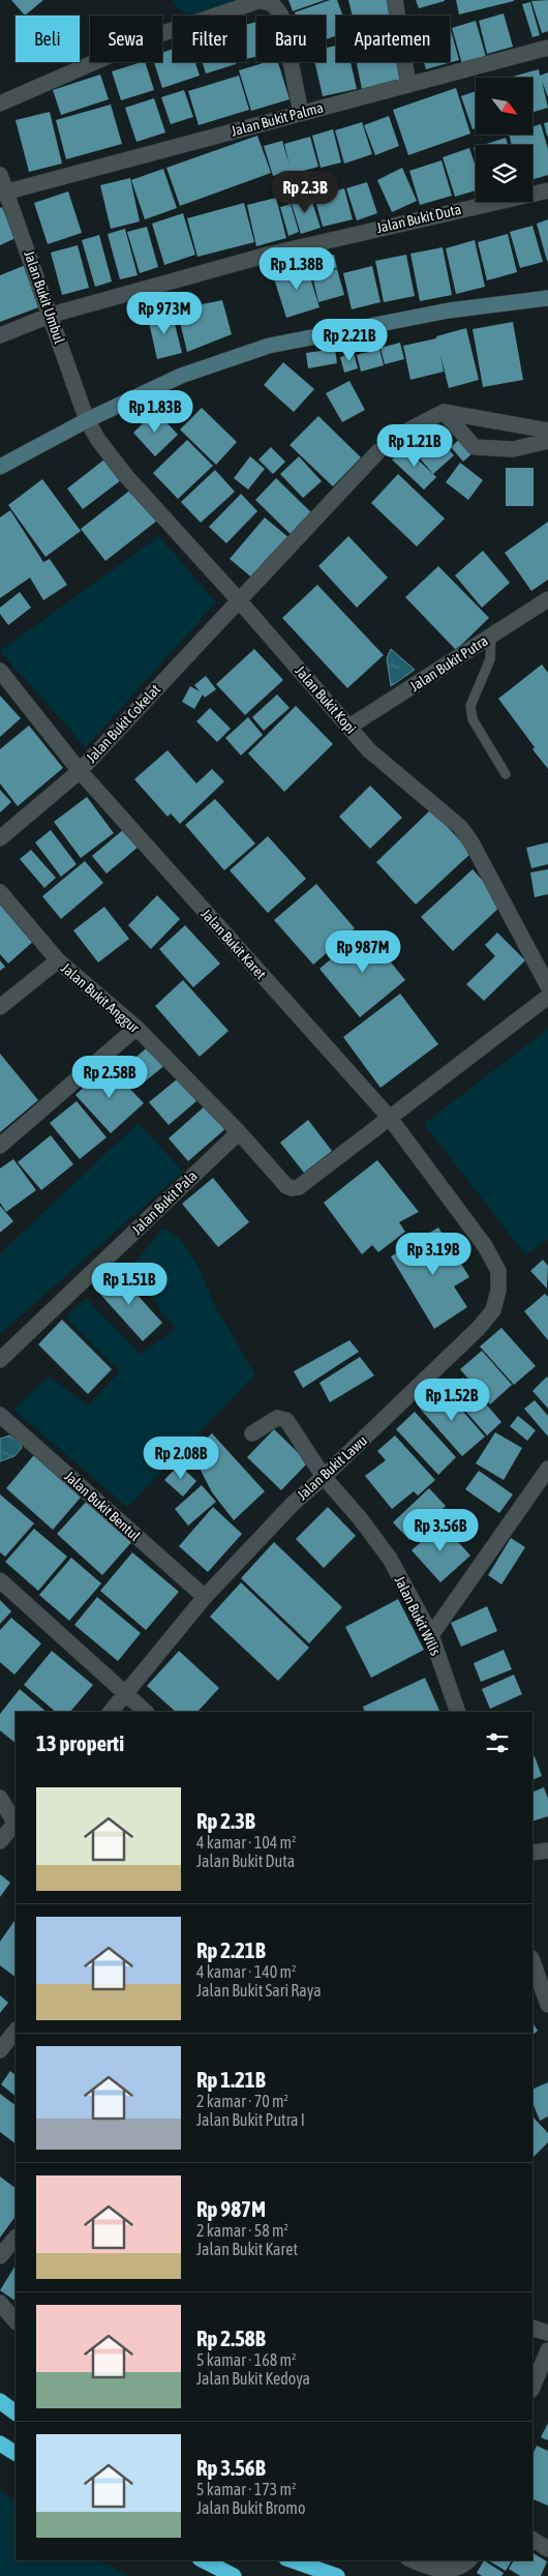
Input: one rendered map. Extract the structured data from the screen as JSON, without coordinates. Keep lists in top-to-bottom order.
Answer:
{
  "streets": {
    "street": [
      "Jalan Bukit Palma",
      "Jalan Bukit Duta",
      "Jalan Bukit Umbul",
      "Jalan Bukit Putra",
      "Jalan Bukit Kopi",
      "Jalan Bukit Cokelat",
      "Jalan Bukit Karet",
      "Jalan Bukit Anggur",
      "Jalan Bukit Pala",
      "Jalan Bukit Lawu",
      "Jalan Bukit Bentul",
      "Jalan Bukit Wilis"
    ]
  },
  "crossings": [
    ["Jalan Bukit Palma", "Jalan Bukit Umbul"],
    ["Jalan Bukit Duta", "Jalan Bukit Umbul"],
    ["Jalan Bukit Umbul", "Jalan Bukit Kopi"],
    ["Jalan Bukit Putra", "Jalan Bukit Kopi"],
    ["Jalan Bukit Kopi", "Jalan Bukit Cokelat"],
    ["Jalan Bukit Cokelat", "Jalan Bukit Karet"],
    ["Jalan Bukit Karet", "Jalan Bukit Anggur"],
    ["Jalan Bukit Karet", "Jalan Bukit Lawu"],
    ["Jalan Bukit Anggur", "Jalan Bukit Pala"],
    ["Jalan Bukit Anggur", "Jalan Bukit Lawu"],
    ["Jalan Bukit Lawu", "Jalan Bukit Bentul"],
    ["Jalan Bukit Lawu", "Jalan Bukit Wilis"]
  ],
  "north": "bottom right",
  "page": {
    "chip": [
      "Beli",
      "Sewa",
      "Filter",
      "Baru",
      "Apartemen"
    ],
    "price": [
      "Rp 2.3B",
      "Rp 1.38B",
      "Rp 973M",
      "Rp 2.21B",
      "Rp 1.83B",
      "Rp 1.21B",
      "Rp 987M",
      "Rp 2.58B",
      "Rp 3.19B",
      "Rp 1.51B",
      "Rp 1.52B",
      "Rp 2.08B",
      "Rp 3.56B"
    ],
    "heading": "13 properti",
    "list": [
      {
        "name": "Rp 2.3B",
        "note": "4 kamar · 104 m² · Jalan Bukit Duta"
      },
      {
        "name": "Rp 2.21B",
        "note": "4 kamar · 140 m² · Jalan Bukit Sari Raya"
      },
      {
        "name": "Rp 1.21B",
        "note": "2 kamar · 70 m² · Jalan Bukit Putra I"
      },
      {
        "name": "Rp 987M",
        "note": "2 kamar · 58 m² · Jalan Bukit Karet"
      },
      {
        "name": "Rp 2.58B",
        "note": "5 kamar · 168 m² · Jalan Bukit Kedoya"
      },
      {
        "name": "Rp 3.56B",
        "note": "5 kamar · 173 m² · Jalan Bukit Bromo"
      }
    ]
  }
}
